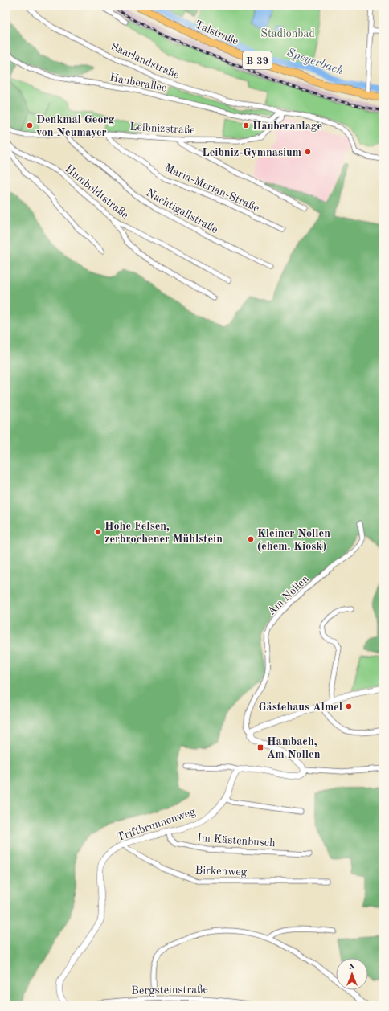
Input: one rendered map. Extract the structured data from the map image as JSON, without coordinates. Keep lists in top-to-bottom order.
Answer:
{
  "streets": {
    "main road": ["Talstraße", "B 39"],
    "street": [
      "Saarlandstraße",
      "Hauberallee",
      "Leibnizstraße",
      "Maria-Merian-Straße",
      "Humboldtstraße",
      "Nachtigallstraße",
      "Am Nollen",
      "Triftbrunnenweg",
      "Im Kästenbusch",
      "Birkenweg",
      "Bergsteinstraße"
    ]
  },
  "crossings": [
    ["Saarlandstraße", "Leibnizstraße"],
    ["Leibnizstraße", "Maria-Merian-Straße"],
    ["Leibnizstraße", "Nachtigallstraße"],
    ["Triftbrunnenweg", "Im Kästenbusch"],
    ["Triftbrunnenweg", "Birkenweg"]
  ],
  "water": ["Speyerbach"],
  "parks": ["Stadionbad"],
  "places": {
    "other": [
      "Denkmal Georg von Neumayer",
      "Hauberanlage",
      "Leibniz-Gymnasium",
      "Hohe Felsen, zerbrochener Mühlstein",
      "Kleiner Nollen (ehem. Kiosk)",
      "Gästehaus Almel"
    ],
    "transit": ["Hambach, Am Nollen"]
  },
  "north": "top"
}
